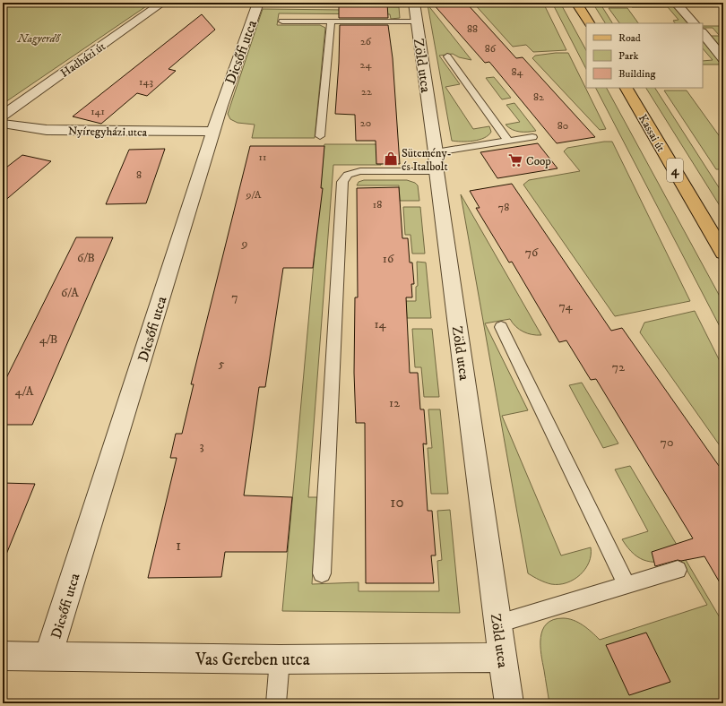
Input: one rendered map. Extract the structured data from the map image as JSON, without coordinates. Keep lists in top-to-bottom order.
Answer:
{
  "streets": {
    "main road": ["Kassai út", "4"],
    "street": [
      "Dicsőfi utca",
      "Hadházi út",
      "Zöld utca",
      "Nyíregyházi utca",
      "Vas Gereben utca"
    ]
  },
  "crossings": [
    ["Dicsőfi utca", "Nyíregyházi utca"],
    ["Dicsőfi utca", "Vas Gereben utca"],
    ["Zöld utca", "Vas Gereben utca"]
  ],
  "parks": ["Nagyerdő"],
  "places": {
    "shop": ["Sütemény- és Italbolt"],
    "supermarket": ["Coop"]
  },
  "house_numbers": [
    "88",
    "26",
    "86",
    "24",
    "84",
    "143",
    "22",
    "82",
    "141",
    "20",
    "80",
    "11",
    "8",
    "9/A",
    "18",
    "78",
    "9",
    "76",
    "6/B",
    "16",
    "6/A",
    "7",
    "74",
    "14",
    "4/B",
    "5",
    "72",
    "4/A",
    "12",
    "70",
    "3",
    "10",
    "1"
  ],
  "legend": ["Road", "Park", "Building"]
}
